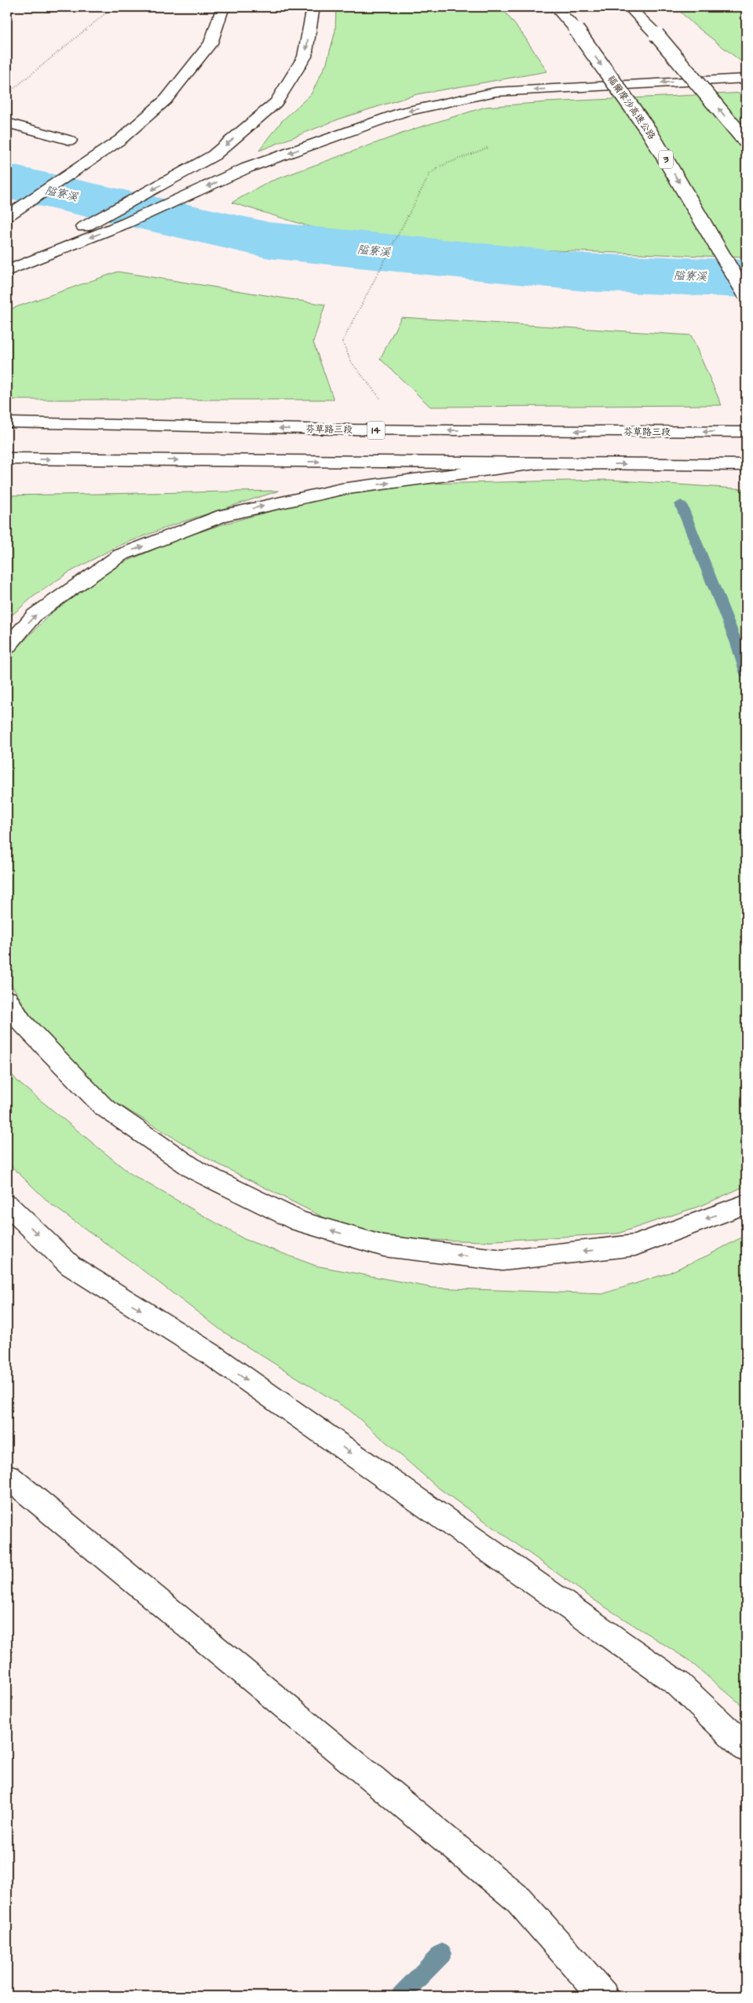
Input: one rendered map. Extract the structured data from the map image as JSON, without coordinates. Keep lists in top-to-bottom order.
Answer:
{
  "streets": {
    "main road": [
      "福爾摩沙高速公路",
      "3",
      "芬草路三段",
      "14"
    ]
  },
  "water": ["隘寮溪"]
}
